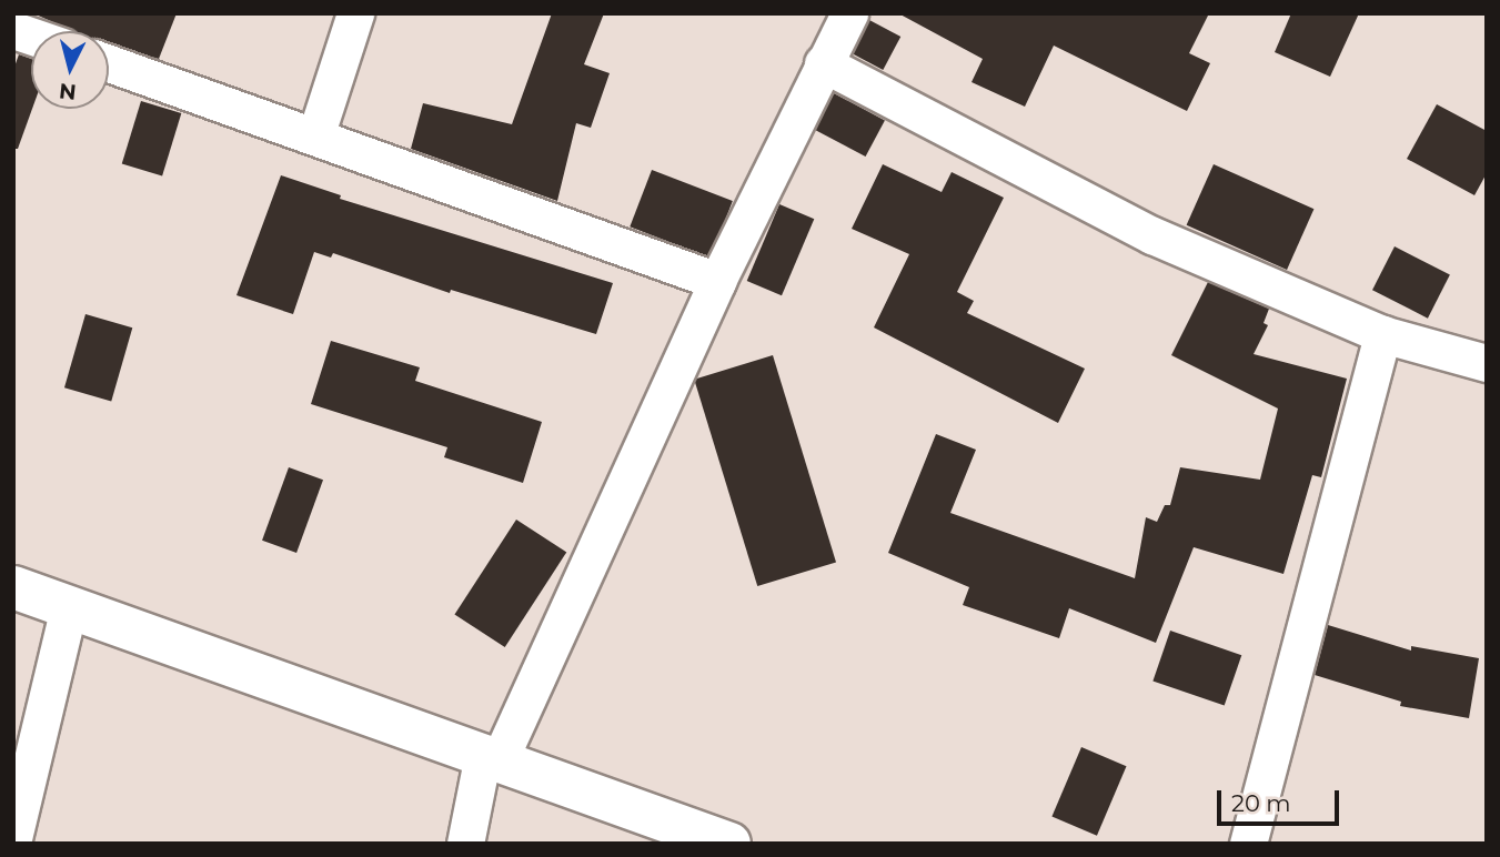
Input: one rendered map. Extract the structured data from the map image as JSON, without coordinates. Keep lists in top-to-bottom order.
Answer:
{
  "scale_bar": "20 m",
  "north": "bottom"
}
